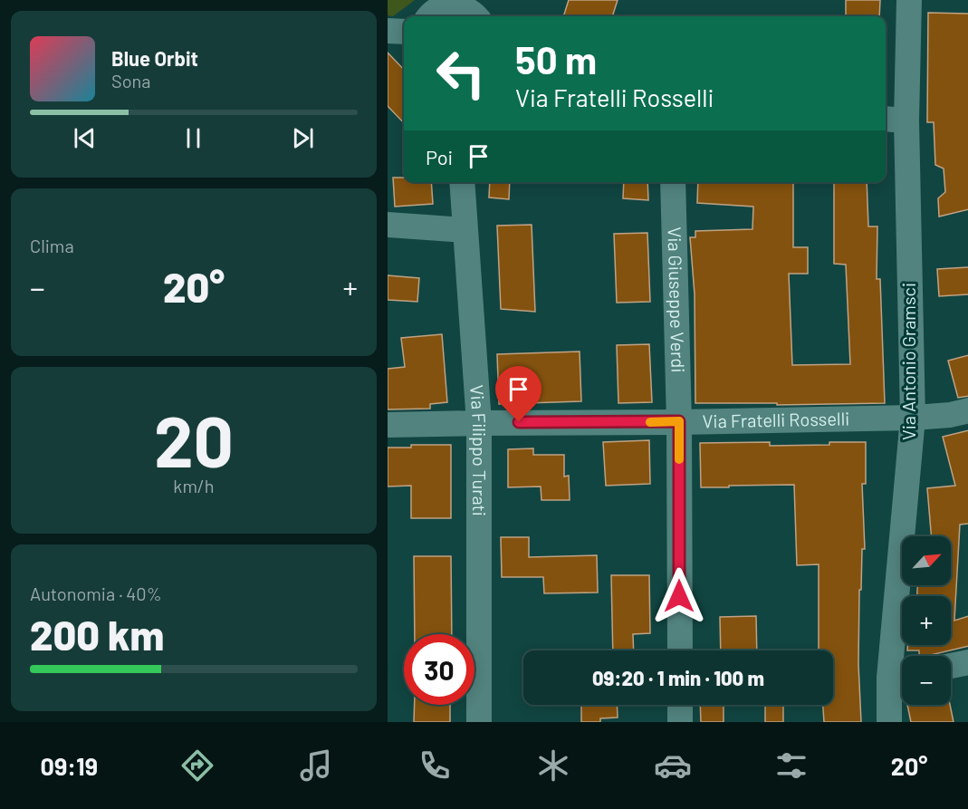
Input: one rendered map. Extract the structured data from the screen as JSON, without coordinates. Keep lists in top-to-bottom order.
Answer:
{
  "streets": {
    "street": [
      "Via Giuseppe Verdi",
      "Via Antonio Gramsci",
      "Via Fratelli Rosselli",
      "Via Filippo Turati"
    ]
  },
  "crossings": [
    ["Via Giuseppe Verdi", "Via Fratelli Rosselli"],
    ["Via Antonio Gramsci", "Via Fratelli Rosselli"],
    ["Via Fratelli Rosselli", "Via Filippo Turati"]
  ],
  "north": "top right",
  "page": {
    "turn": ["50 m", "Via Fratelli Rosselli"],
    "song": ["Blue Orbit", "Sona"],
    "then": "Poi",
    "tile": [
      "Clima",
      ["20", "km/h"],
      ["Autonomia · 40%", "200 km"]
    ],
    "heat": ["−", "20°", "+"],
    "map_buttons": ["+", "−"],
    "limit": "30",
    "trip": "09:20 · 1 min · 100 m",
    "tabs": ["09:19", "20°"]
  }
}
